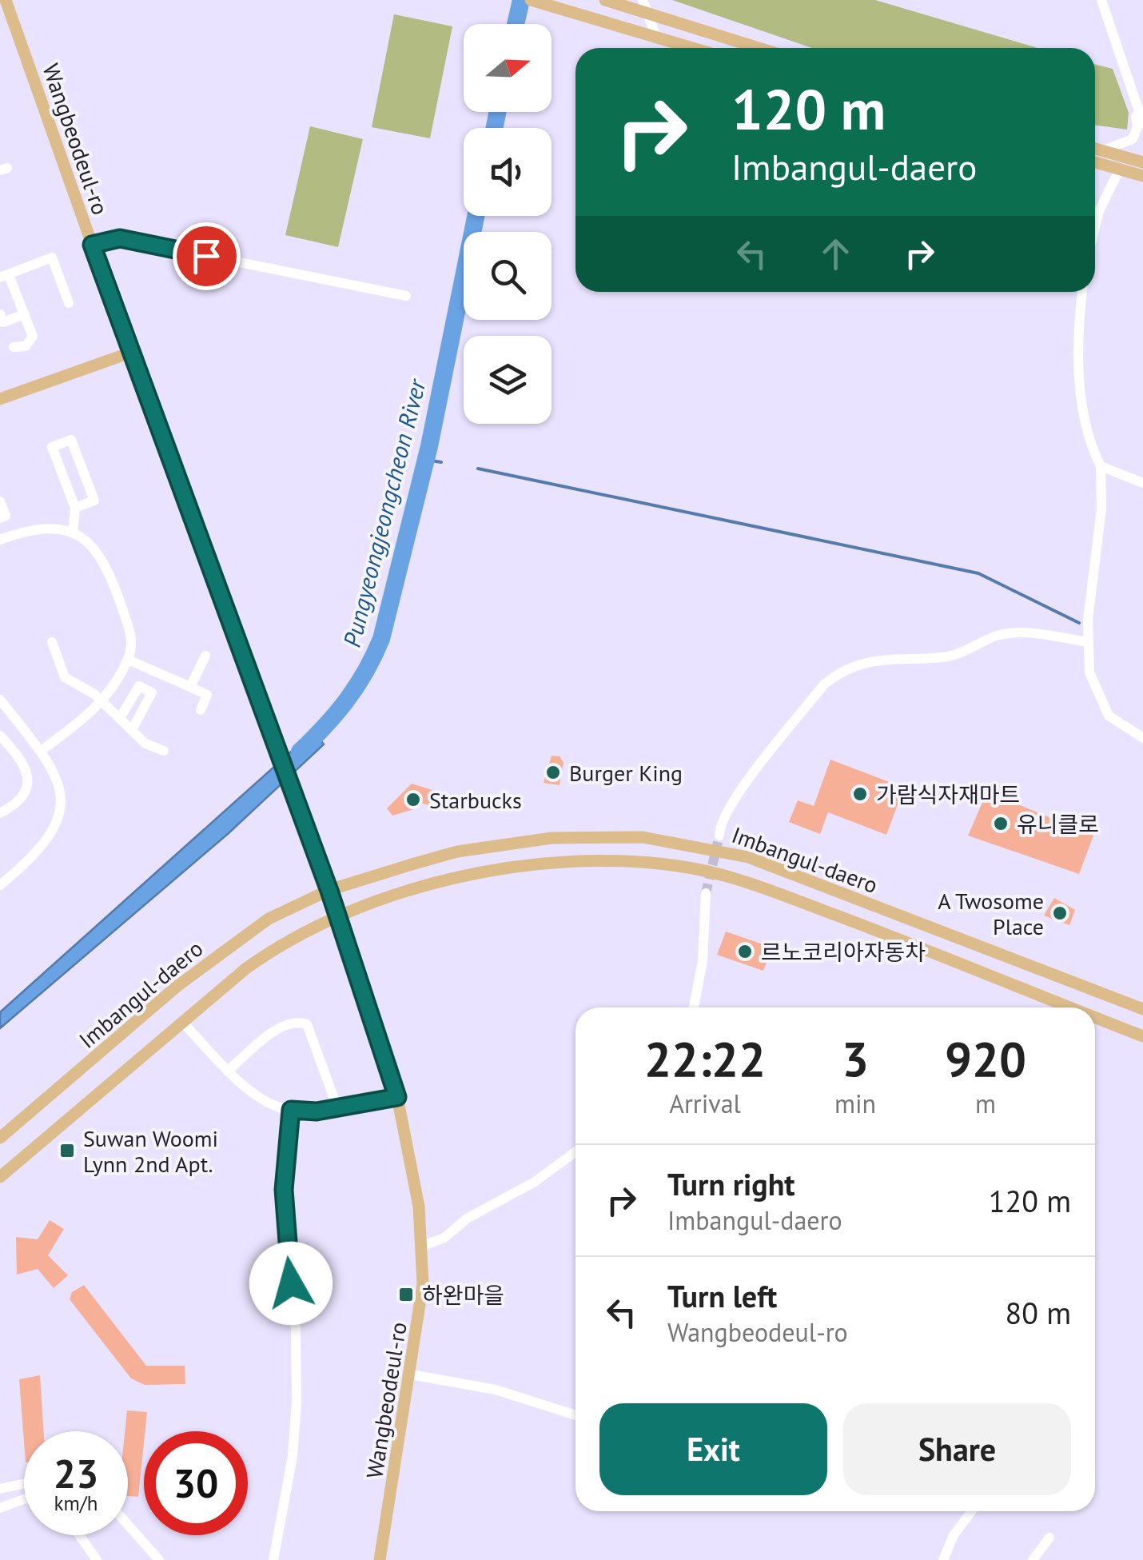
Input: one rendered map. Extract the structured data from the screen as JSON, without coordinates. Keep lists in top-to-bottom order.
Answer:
{
  "streets": {
    "main road": ["Wangbeodeul-ro", "Imbangul-daero"]
  },
  "crossings": [
    ["Wangbeodeul-ro", "Imbangul-daero"]
  ],
  "water": ["Pungyeongjeongcheon River"],
  "places": {
    "other": [
      "Burger King",
      "가람식자재마트",
      "Starbucks",
      "유니클로",
      "A Twosome Place",
      "르노코리아자동차"
    ],
    "transit": ["Suwan Woomi Lynn 2nd Apt.", "하완마을"]
  },
  "north": "right",
  "page": {
    "turn": ["120 m", "Imbangul-daero"],
    "eta": [
      "22:22",
      "Arrival",
      "3",
      "min",
      "920",
      "m"
    ],
    "list": [
      {
        "name": "Turn right",
        "note": "Imbangul-daero",
        "value": "120 m"
      },
      {
        "name": "Turn left",
        "note": "Wangbeodeul-ro",
        "value": "80 m"
      }
    ],
    "buttons": ["Exit", "Share"],
    "speed": "23 km/h",
    "limit": "30"
  }
}
